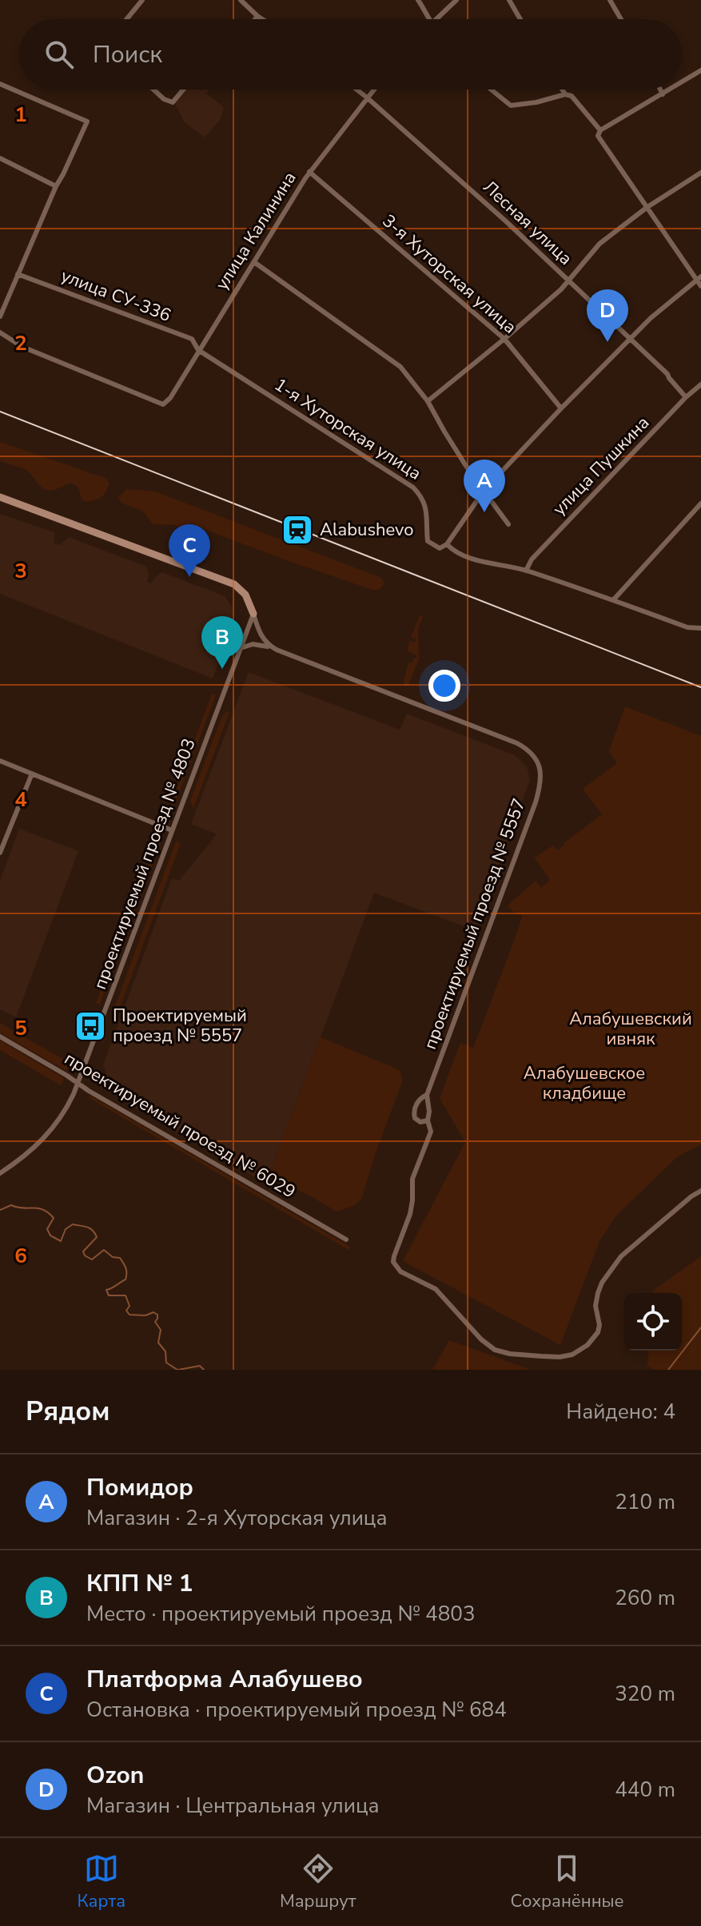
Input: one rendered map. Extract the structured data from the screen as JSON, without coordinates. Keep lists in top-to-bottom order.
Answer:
{
  "streets": {
    "street": [
      "Лесная улица",
      "улица Калинина",
      "3-я Хуторская улица",
      "улица СУ-336",
      "1-я Хуторская улица",
      "улица Пушкина",
      "проектируемый проезд № 4803",
      "проектируемый проезд № 5557",
      "проектируемый проезд № 6029"
    ]
  },
  "crossings": [
    ["Лесная улица", "улица Калинина"],
    ["Лесная улица", "улица Пушкина"],
    ["улица Калинина", "3-я Хуторская улица"],
    ["улица Калинина", "улица СУ-336"],
    ["улица Калинина", "1-я Хуторская улица"],
    ["улица СУ-336", "1-я Хуторская улица"],
    ["1-я Хуторская улица", "улица Пушкина"],
    ["проектируемый проезд № 4803", "проектируемый проезд № 6029"]
  ],
  "parks": ["Алабушевский ивняк", "Алабушевское кладбище"],
  "places": {
    "station": ["Alabushevo"],
    "bus stop": ["Проектируемый проезд № 5557"]
  },
  "page": {
    "search": "Поиск",
    "pins": [
      "D",
      "A",
      "C",
      "B"
    ],
    "heading": ["Рядом", "Найдено: 4"],
    "list": [
      {
        "mark": "A",
        "name": "Помидор",
        "note": "Магазин · 2-я Хуторская улица",
        "value": "210 m"
      },
      {
        "mark": "B",
        "name": "КПП № 1",
        "note": "Место · проектируемый проезд № 4803",
        "value": "260 m"
      },
      {
        "mark": "C",
        "name": "Платформа Алабушево",
        "note": "Остановка · проектируемый проезд № 684",
        "value": "320 m"
      },
      {
        "mark": "D",
        "name": "Ozon",
        "note": "Магазин · Центральная улица",
        "value": "440 m"
      }
    ],
    "nav": ["Карта", "Маршрут", "Сохранённые"]
  },
  "grid": {
    "rows": [
      "1",
      "2",
      "3",
      "4",
      "5",
      "6"
    ]
  }
}
